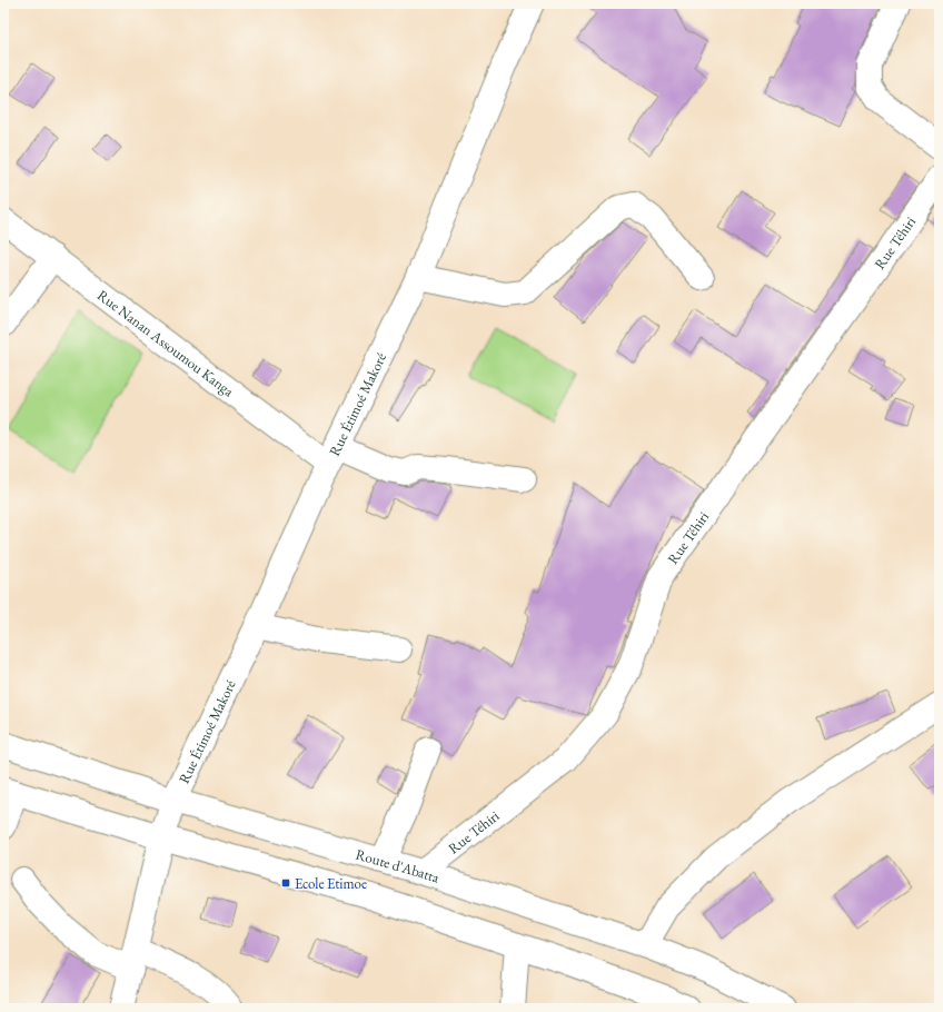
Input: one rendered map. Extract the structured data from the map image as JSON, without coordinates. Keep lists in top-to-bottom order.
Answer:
{
  "streets": {
    "street": [
      "Rue Téhiri",
      "Rue Nanan Assoumou Kanga",
      "Rue Étimoé Makoré",
      "Route d'Abatta"
    ]
  },
  "crossings": [
    ["Rue Téhiri", "Route d'Abatta"],
    ["Rue Nanan Assoumou Kanga", "Rue Étimoé Makoré"],
    ["Rue Étimoé Makoré", "Route d'Abatta"]
  ],
  "places": {
    "transit": ["Ecole Etimoe"]
  }
}
